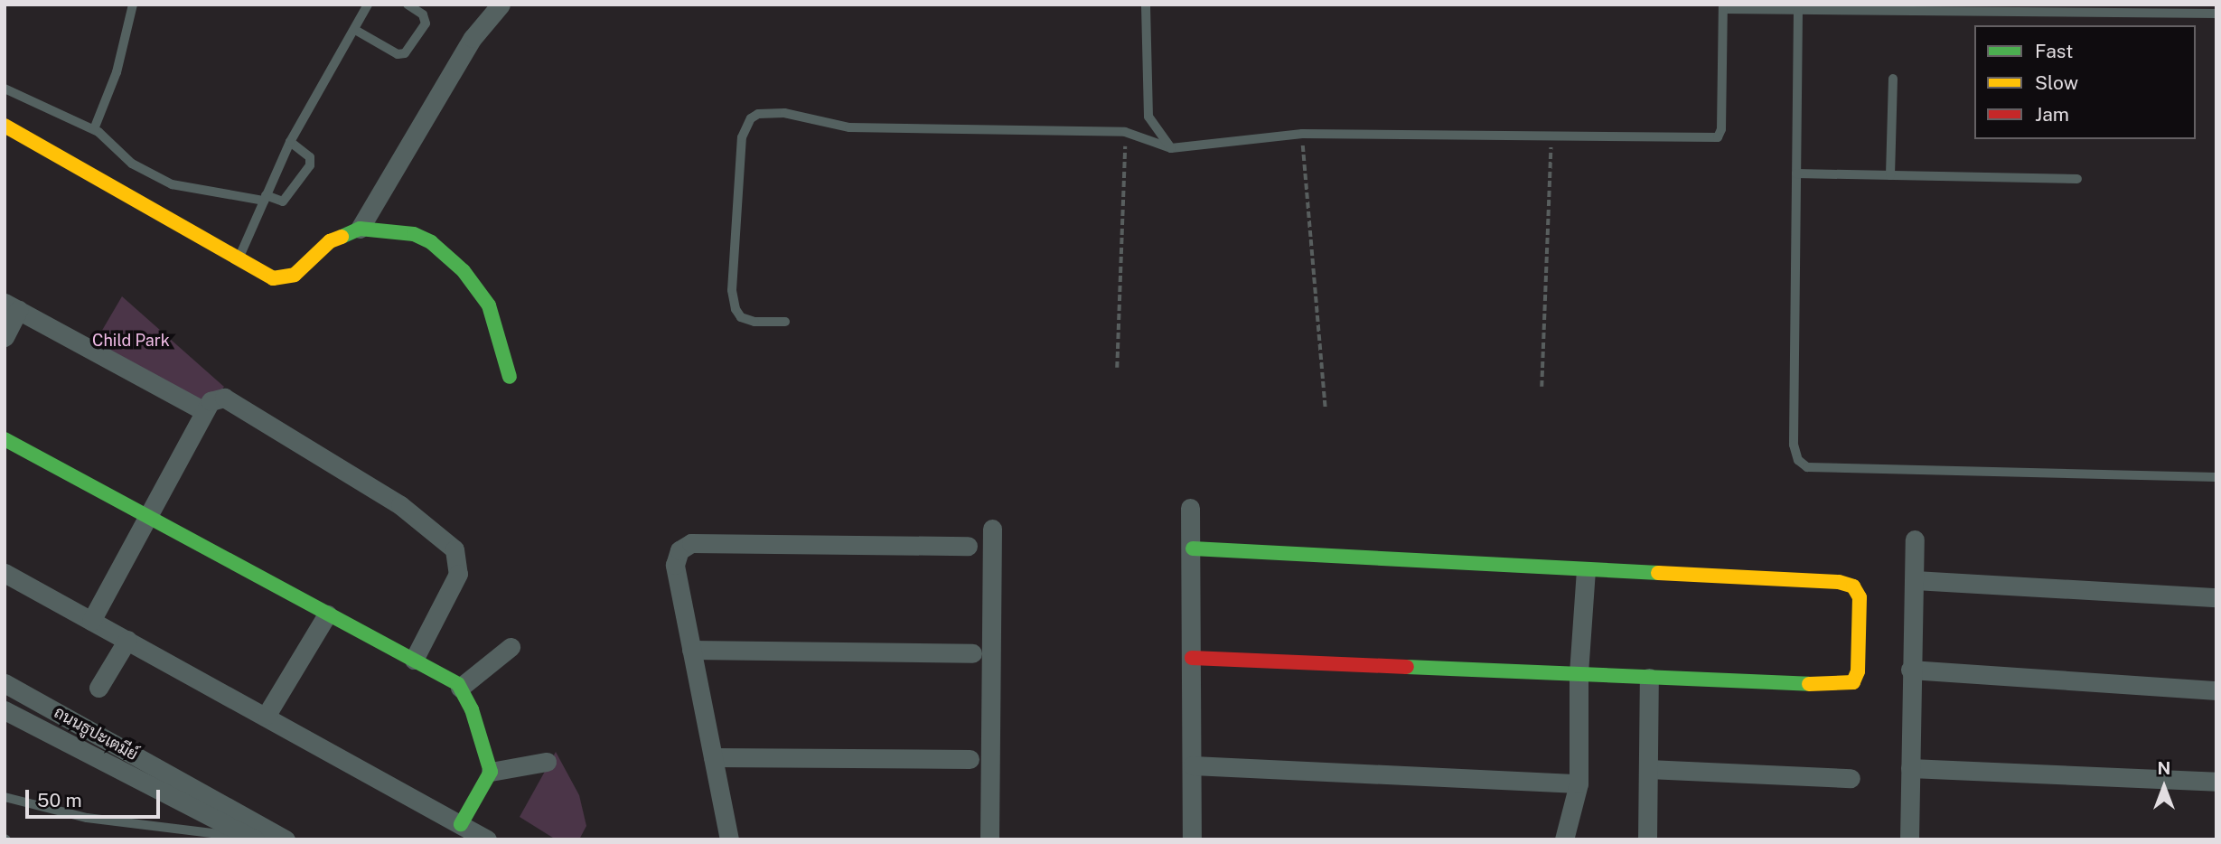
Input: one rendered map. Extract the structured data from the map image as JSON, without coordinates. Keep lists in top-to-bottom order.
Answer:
{
  "streets": {
    "street": ["ถนนธูปะเตมีย์"]
  },
  "parks": ["Child Park"],
  "legend": ["Fast", "Slow", "Jam"],
  "scale_bar": "50 m",
  "north": "top"
}
